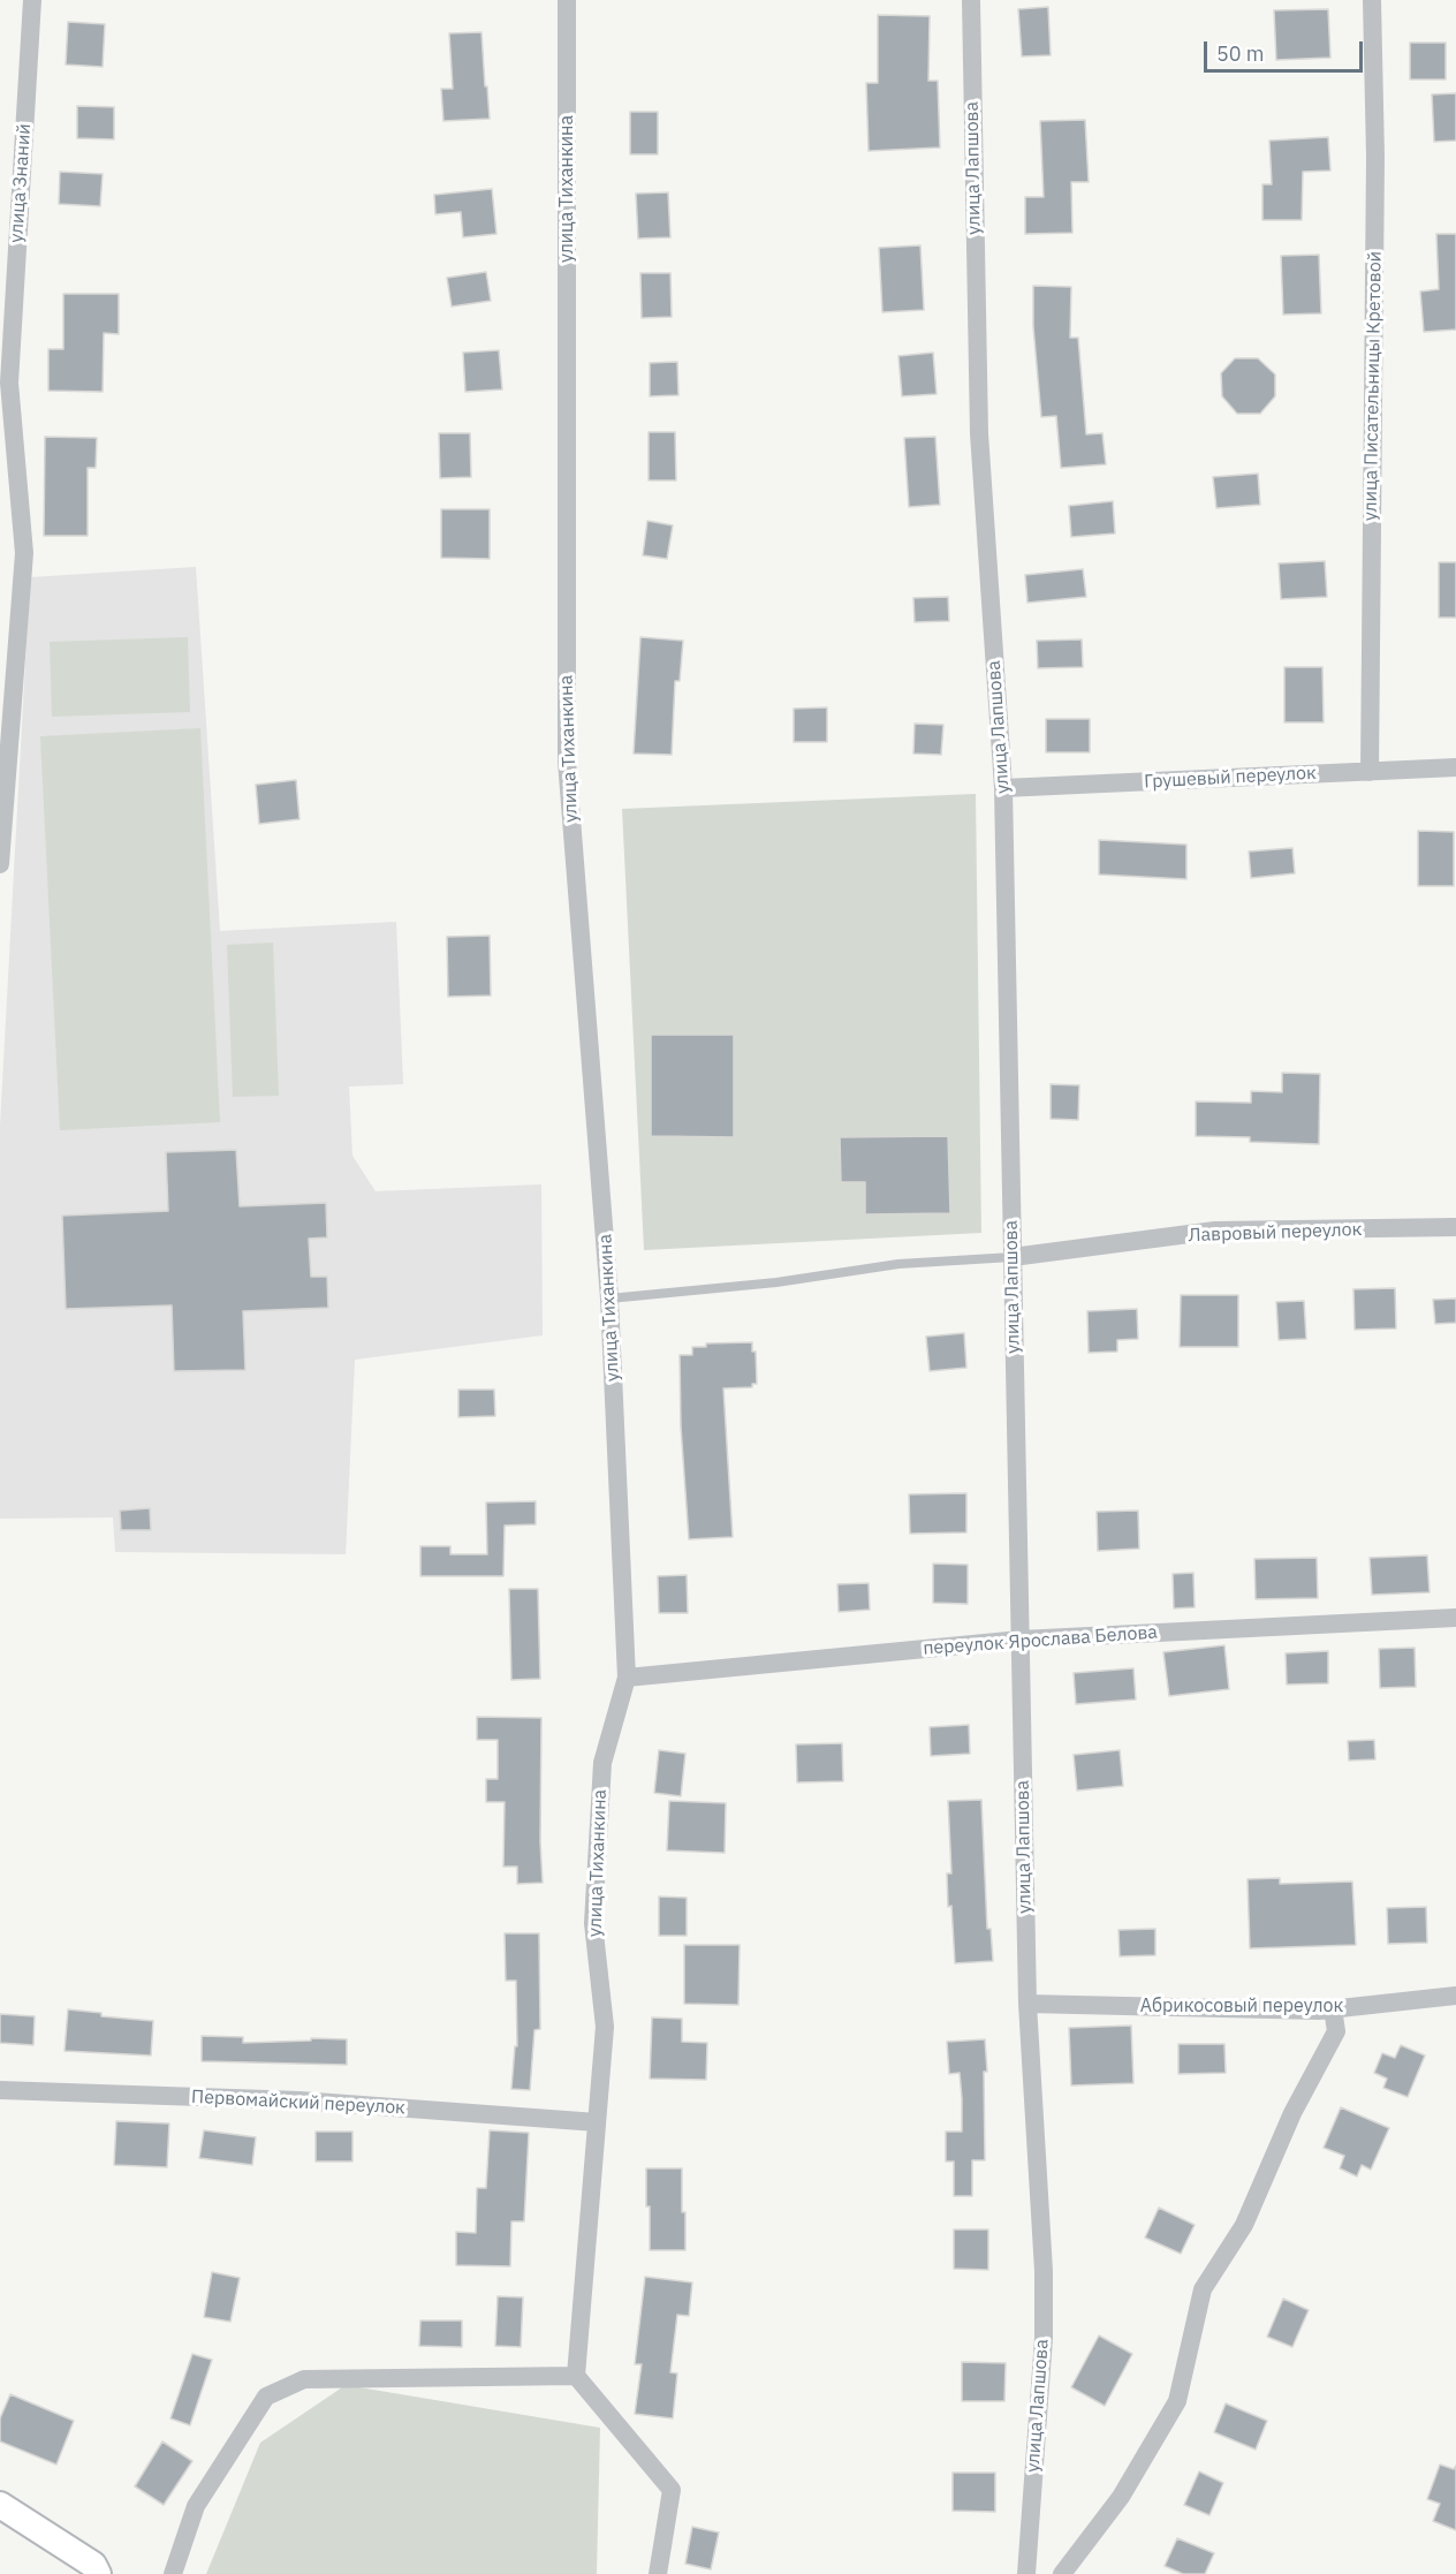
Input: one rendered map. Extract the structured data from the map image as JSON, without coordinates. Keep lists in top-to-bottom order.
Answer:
{
  "streets": {
    "street": [
      "улица Лапшова",
      "улица Знаний",
      "улица Тиханкина",
      "улица Писательницы Кретовой",
      "Грушевый переулок",
      "Лавровый переулок",
      "переулок Ярослава Белова",
      "Абрикосовый переулок",
      "Первомайский переулок"
    ]
  },
  "crossings": [
    ["улица Лапшова", "Грушевый переулок"],
    ["улица Лапшова", "Лавровый переулок"],
    ["улица Лапшова", "переулок Ярослава Белова"],
    ["улица Лапшова", "Абрикосовый переулок"],
    ["улица Тиханкина", "переулок Ярослава Белова"],
    ["улица Тиханкина", "Первомайский переулок"],
    ["улица Писательницы Кретовой", "Грушевый переулок"]
  ],
  "scale_bar": "50 m"
}
